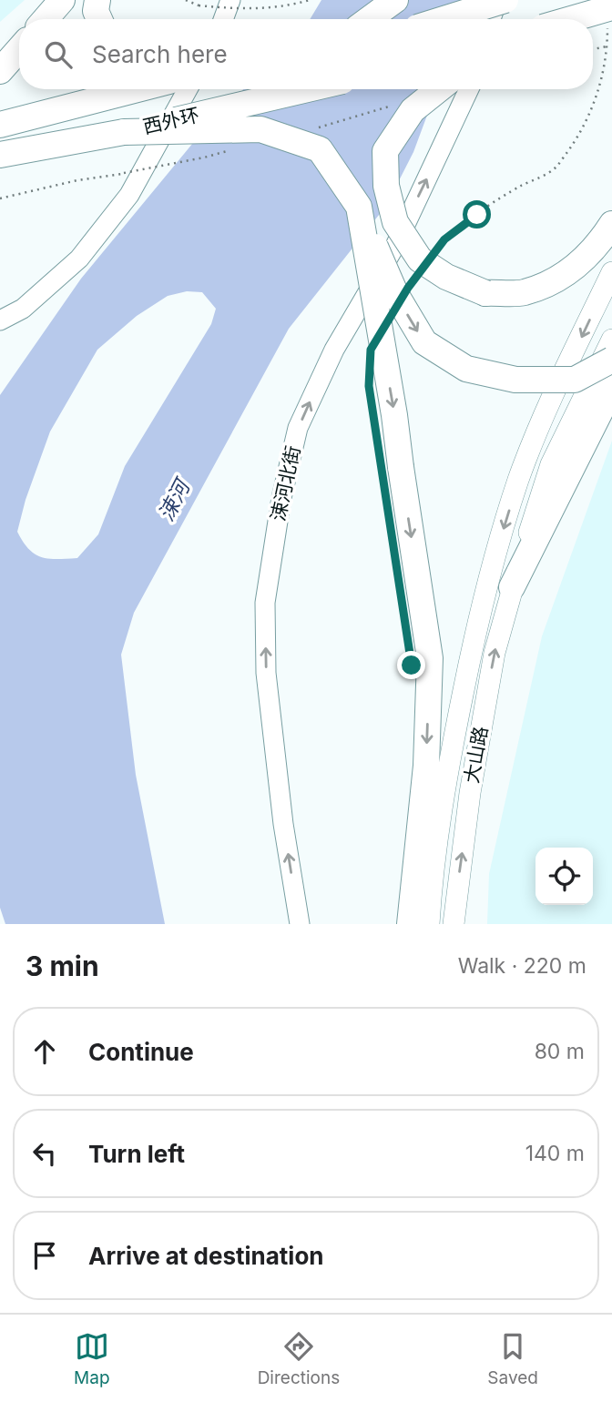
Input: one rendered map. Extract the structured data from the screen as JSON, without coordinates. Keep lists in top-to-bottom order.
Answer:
{
  "streets": {
    "highway": ["西外环"],
    "main road": ["涑河北街", "大山路"]
  },
  "one_way": ["涑河北街"],
  "water": ["涑河"],
  "page": {
    "search": "Search here",
    "heading": ["3 min", "Walk · 220 m"],
    "list": [
      ["Continue", "80 m"],
      ["Turn left", "140 m"],
      "Arrive at destination"
    ],
    "nav": ["Map", "Directions", "Saved"]
  }
}
